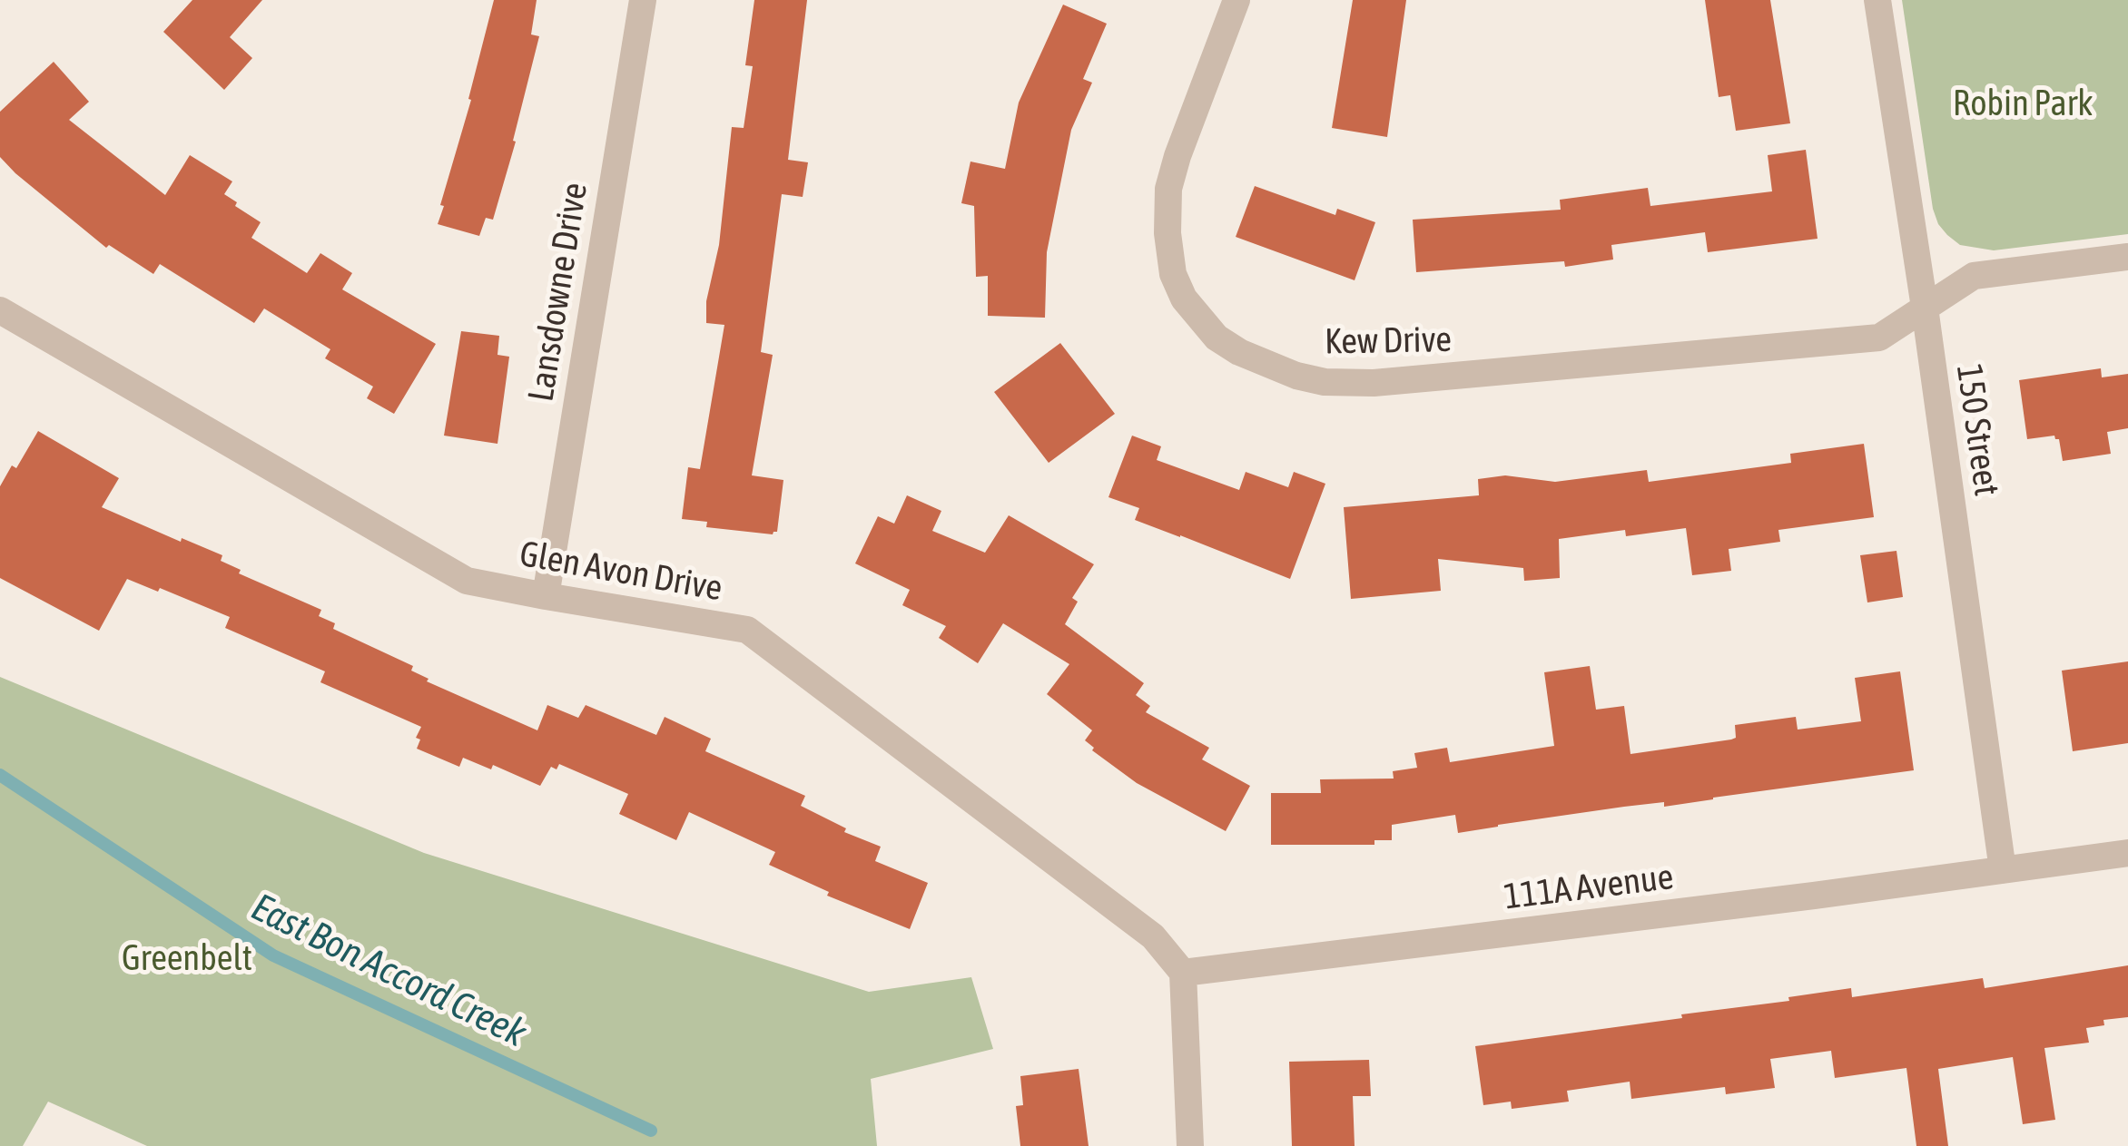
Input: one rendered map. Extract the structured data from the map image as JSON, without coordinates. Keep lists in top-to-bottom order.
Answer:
{
  "streets": {
    "street": [
      "Lansdowne Drive",
      "Kew Drive",
      "150 Street",
      "Glen Avon Drive",
      "111A Avenue"
    ]
  },
  "crossings": [
    ["Lansdowne Drive", "Glen Avon Drive"],
    ["Kew Drive", "150 Street"],
    ["150 Street", "111A Avenue"],
    ["Glen Avon Drive", "111A Avenue"]
  ],
  "water": ["East Bon Accord Creek"],
  "parks": ["Robin Park", "Greenbelt"]
}
